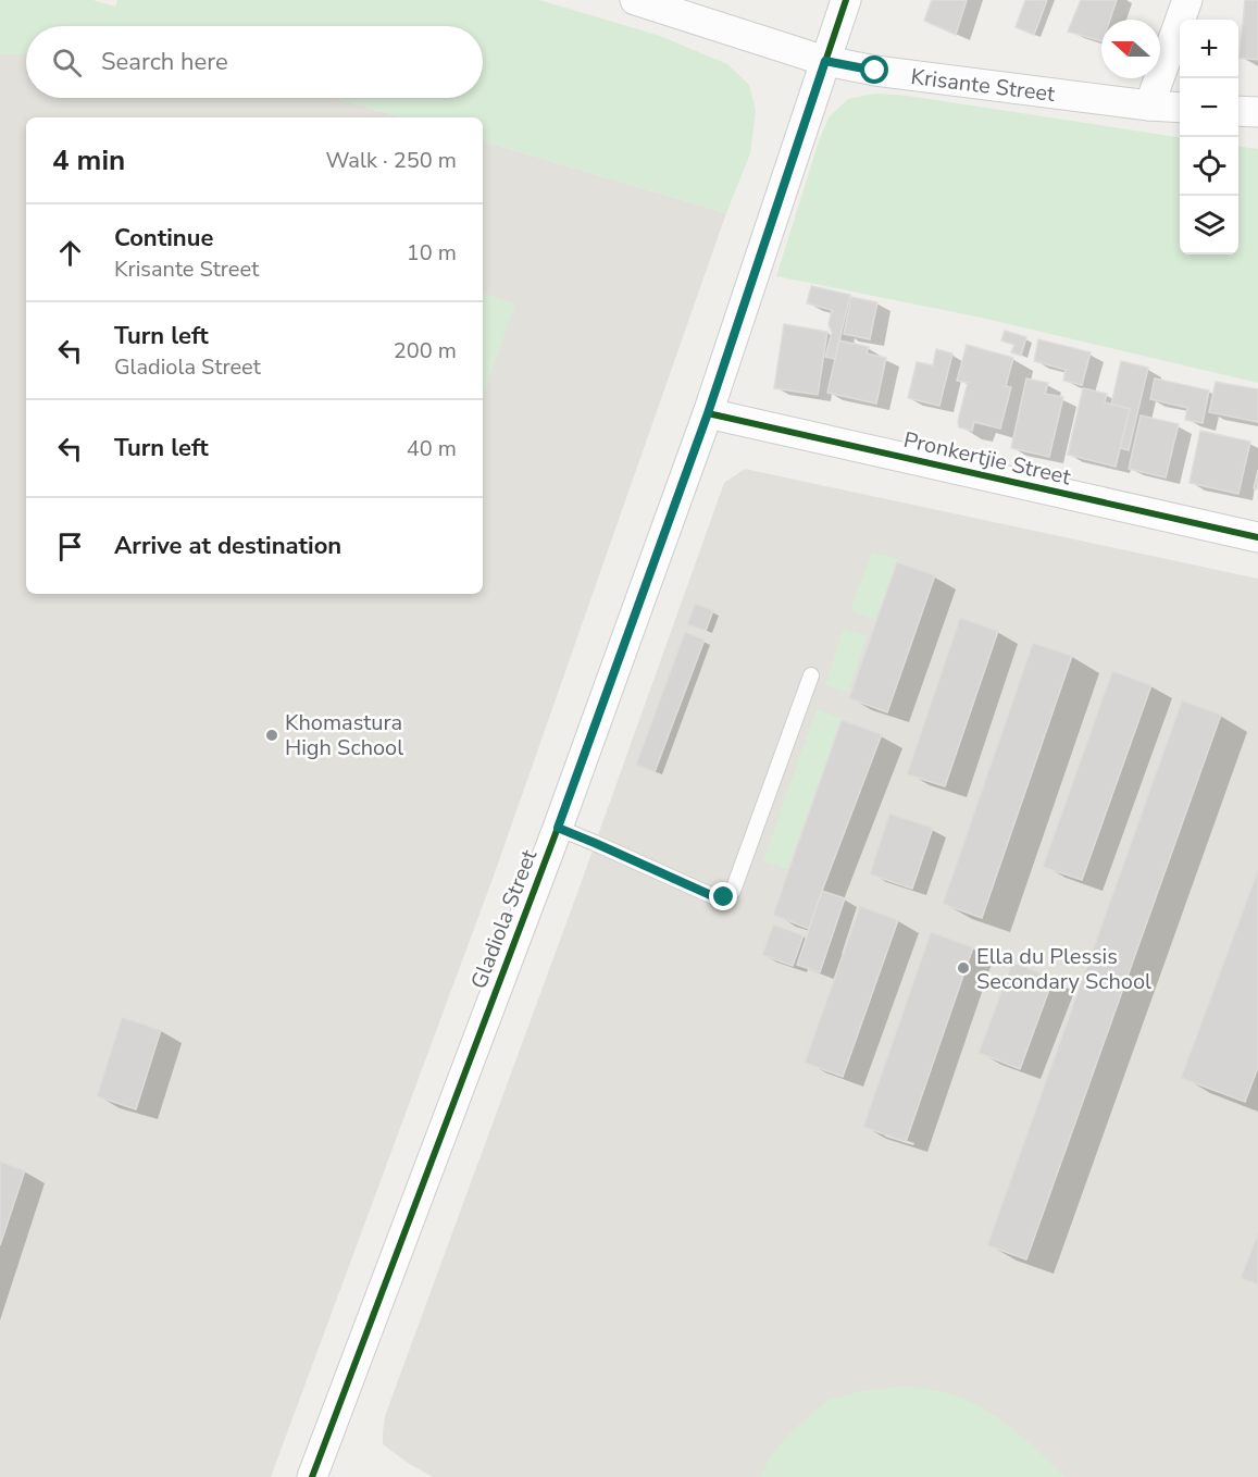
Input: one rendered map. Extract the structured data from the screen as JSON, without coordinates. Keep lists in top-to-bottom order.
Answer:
{
  "streets": {
    "street": ["Krisante Street", "Pronkertjie Street", "Gladiola Street"]
  },
  "crossings": [
    ["Krisante Street", "Gladiola Street"],
    ["Pronkertjie Street", "Gladiola Street"]
  ],
  "places": ["Khomastura High School", "Ella du Plessis Secondary School"],
  "north": "left",
  "page": {
    "map_buttons": ["+", "−"],
    "search": "Search here",
    "heading": ["4 min", "Walk · 250 m"],
    "list": [
      ["Continue", "Krisante Street", "10 m"],
      ["Turn left", "Gladiola Street", "200 m"],
      ["Turn left", "40 m"],
      "Arrive at destination"
    ]
  }
}
